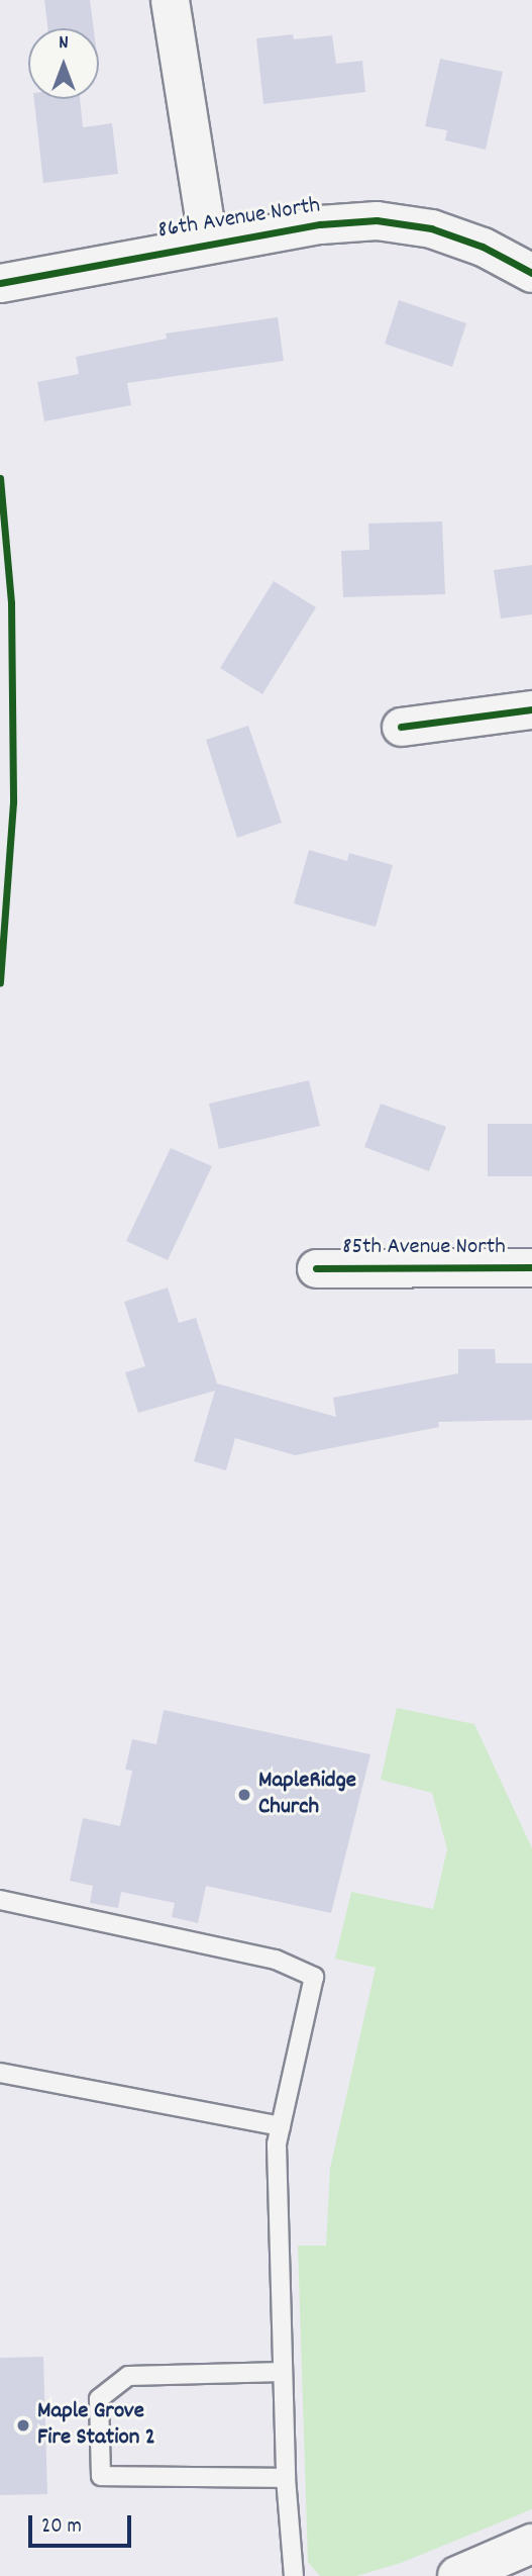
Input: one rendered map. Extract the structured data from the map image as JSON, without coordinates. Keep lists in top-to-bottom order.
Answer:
{
  "streets": {
    "street": ["86th Avenue North", "85th Avenue North"]
  },
  "places": ["MapleRidge Church", "Maple Grove Fire Station 2"],
  "scale_bar": "20 m",
  "north": "top"
}
